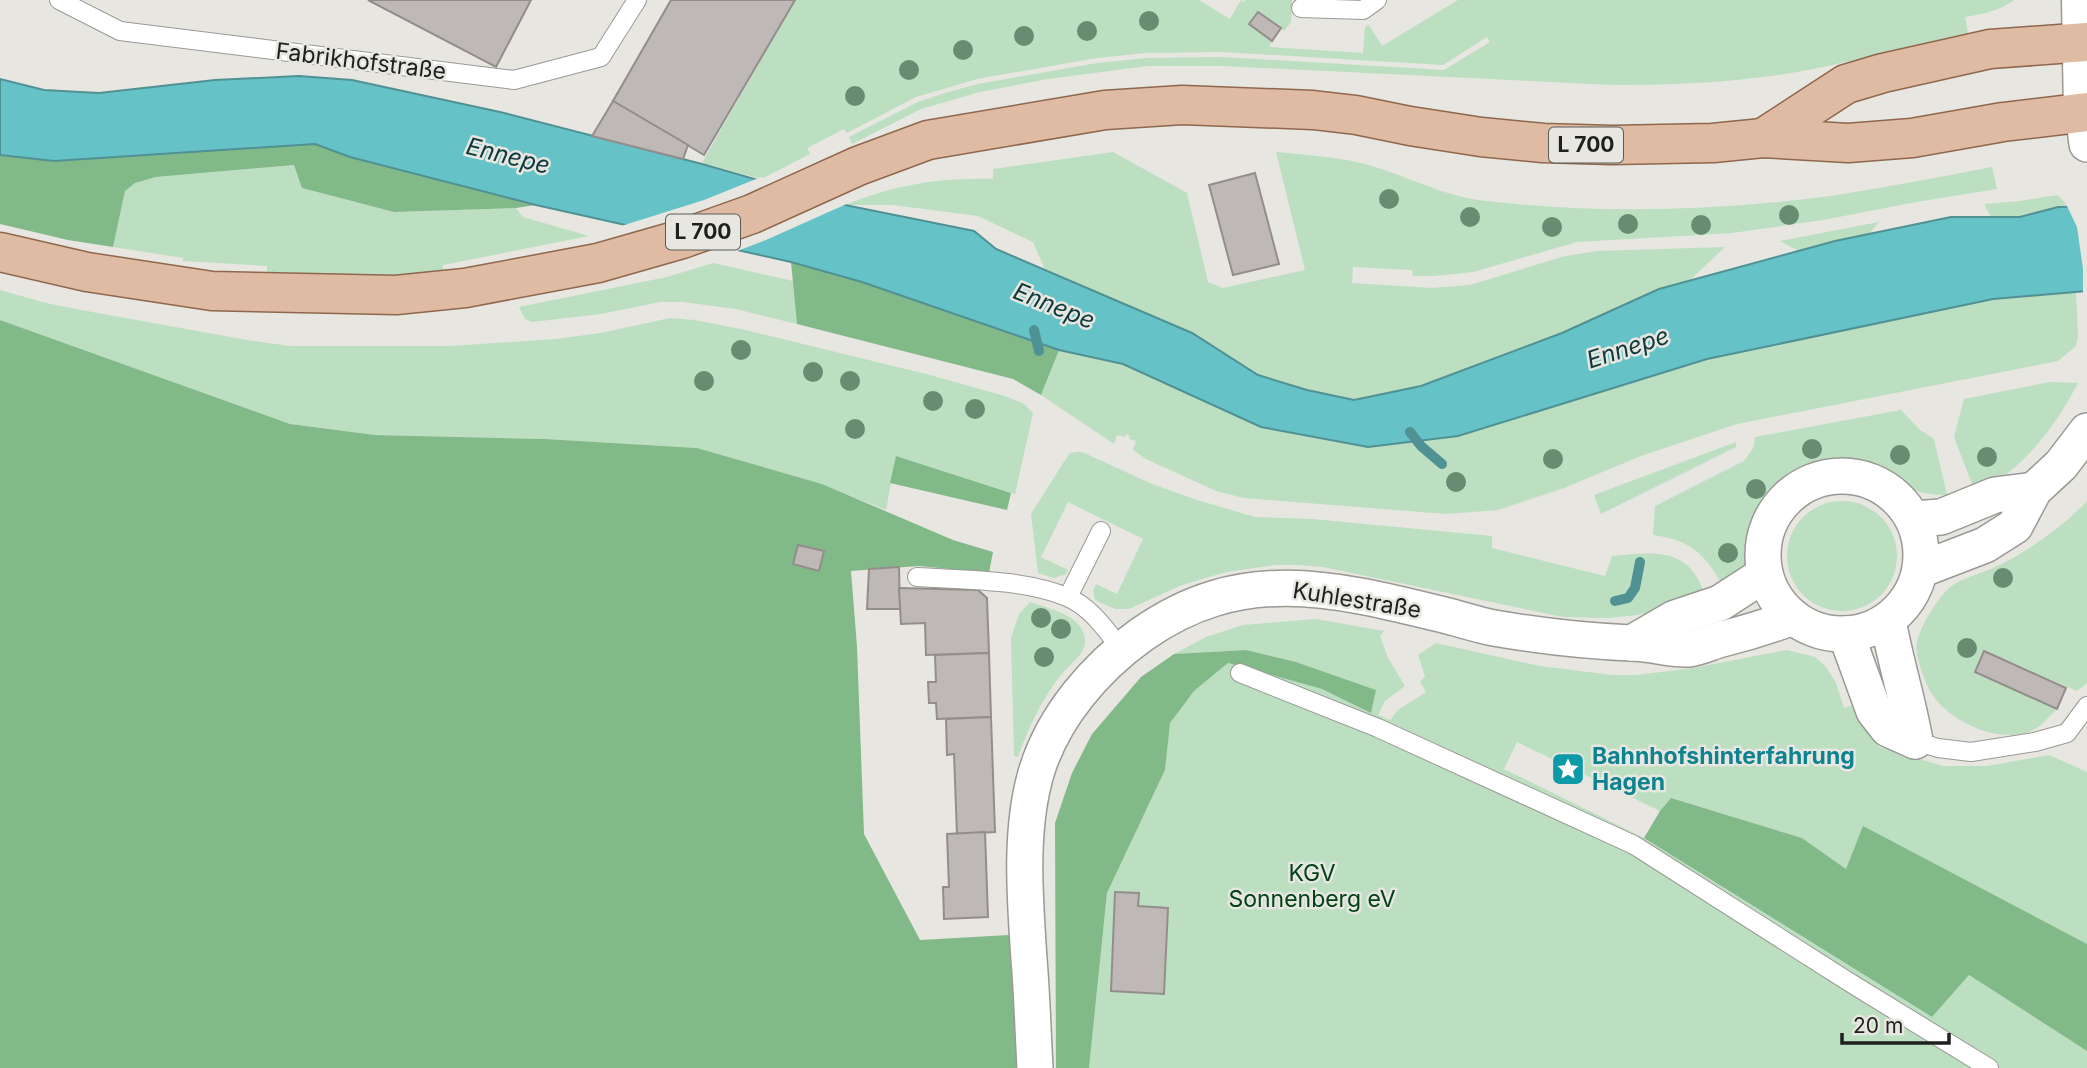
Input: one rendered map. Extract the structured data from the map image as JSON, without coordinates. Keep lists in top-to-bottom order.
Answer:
{
  "streets": {
    "main road": ["L 700"],
    "street": ["Kuhlestraße"],
    "lane": ["Fabrikhofstraße"]
  },
  "water": ["Ennepe"],
  "parks": ["KGV Sonnenberg eV"],
  "places": {
    "place": ["Bahnhofshinterfahrung Hagen"]
  },
  "scale_bar": "20 m"
}
